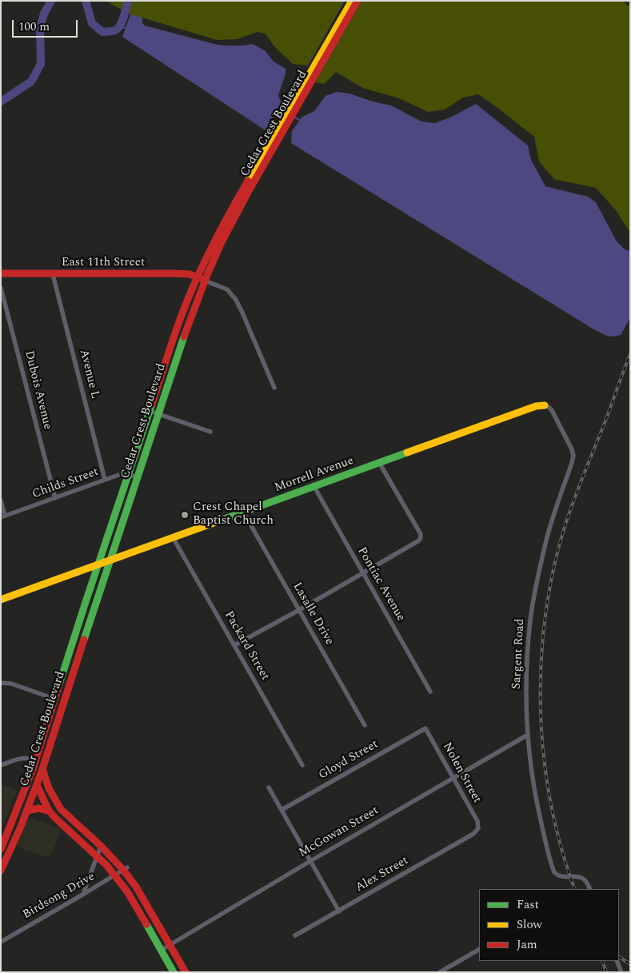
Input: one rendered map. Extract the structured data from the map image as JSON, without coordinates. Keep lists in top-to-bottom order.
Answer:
{
  "streets": {
    "main road": ["Cedar Crest Boulevard", "East 11th Street", "Morrell Avenue"],
    "street": [
      "Avenue L",
      "Dubois Avenue",
      "Childs Street",
      "Pontiac Avenue",
      "Lasalle Drive",
      "Packard Street",
      "Sargent Road",
      "Gloyd Street",
      "Nolen Street",
      "McGowan Street",
      "Alex Street",
      "Birdsong Drive"
    ]
  },
  "crossings": [
    ["Cedar Crest Boulevard", "East 11th Street"],
    ["Cedar Crest Boulevard", "Morrell Avenue"],
    ["Cedar Crest Boulevard", "Childs Street"],
    ["East 11th Street", "Avenue L"],
    ["Avenue L", "Childs Street"],
    ["Dubois Avenue", "Childs Street"],
    ["Morrell Avenue", "Pontiac Avenue"],
    ["Morrell Avenue", "Lasalle Drive"],
    ["Morrell Avenue", "Packard Street"],
    ["Morrell Avenue", "Sargent Road"],
    ["Sargent Road", "McGowan Street"],
    ["Gloyd Street", "Nolen Street"],
    ["Nolen Street", "McGowan Street"],
    ["Nolen Street", "Alex Street"]
  ],
  "places": ["Crest Chapel Baptist Church"],
  "legend": ["Fast", "Slow", "Jam"],
  "scale_bar": "100 m"
}
